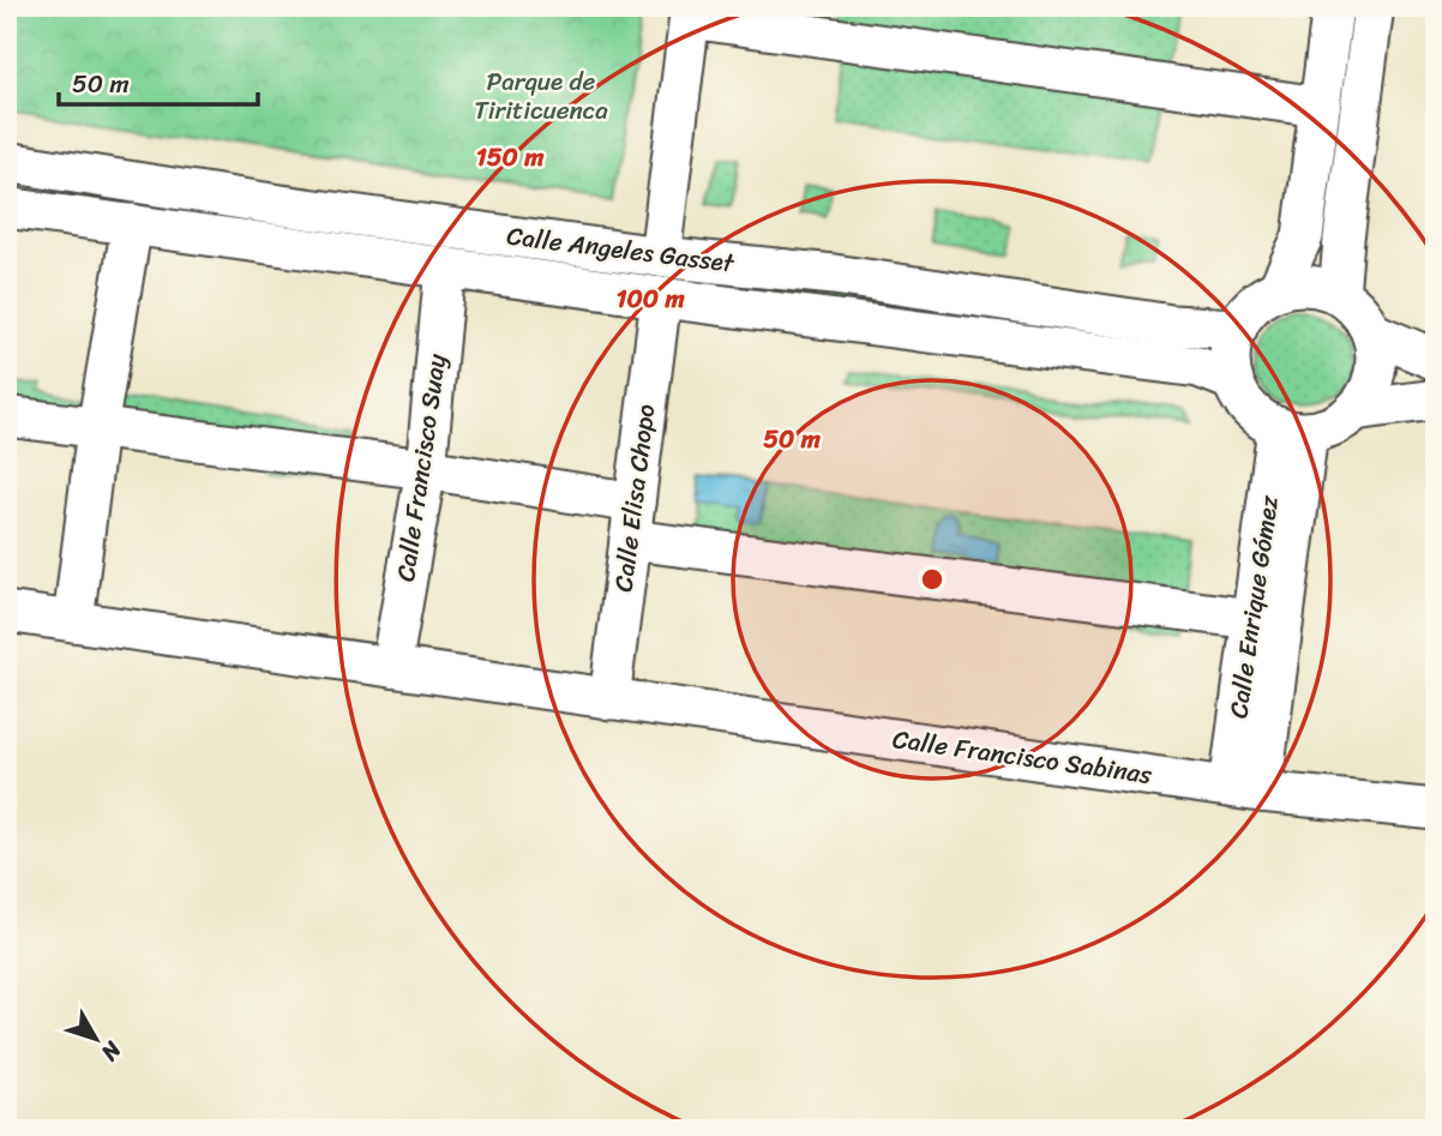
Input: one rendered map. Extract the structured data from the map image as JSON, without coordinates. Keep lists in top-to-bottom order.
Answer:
{
  "streets": {
    "street": [
      "Calle Angeles Gasset",
      "Calle Francisco Suay",
      "Calle Elisa Chopo",
      "Calle Enrique Gómez",
      "Calle Francisco Sabinas"
    ]
  },
  "crossings": [
    ["Calle Angeles Gasset", "Calle Francisco Suay"],
    ["Calle Angeles Gasset", "Calle Elisa Chopo"],
    ["Calle Angeles Gasset", "Calle Enrique Gómez"],
    ["Calle Elisa Chopo", "Calle Francisco Sabinas"],
    ["Calle Enrique Gómez", "Calle Francisco Sabinas"]
  ],
  "parks": ["Parque de Tiriticuenca"],
  "scale_bar": "50 m",
  "north": "bottom right",
  "rings": ["150 m", "100 m", "50 m"]
}
